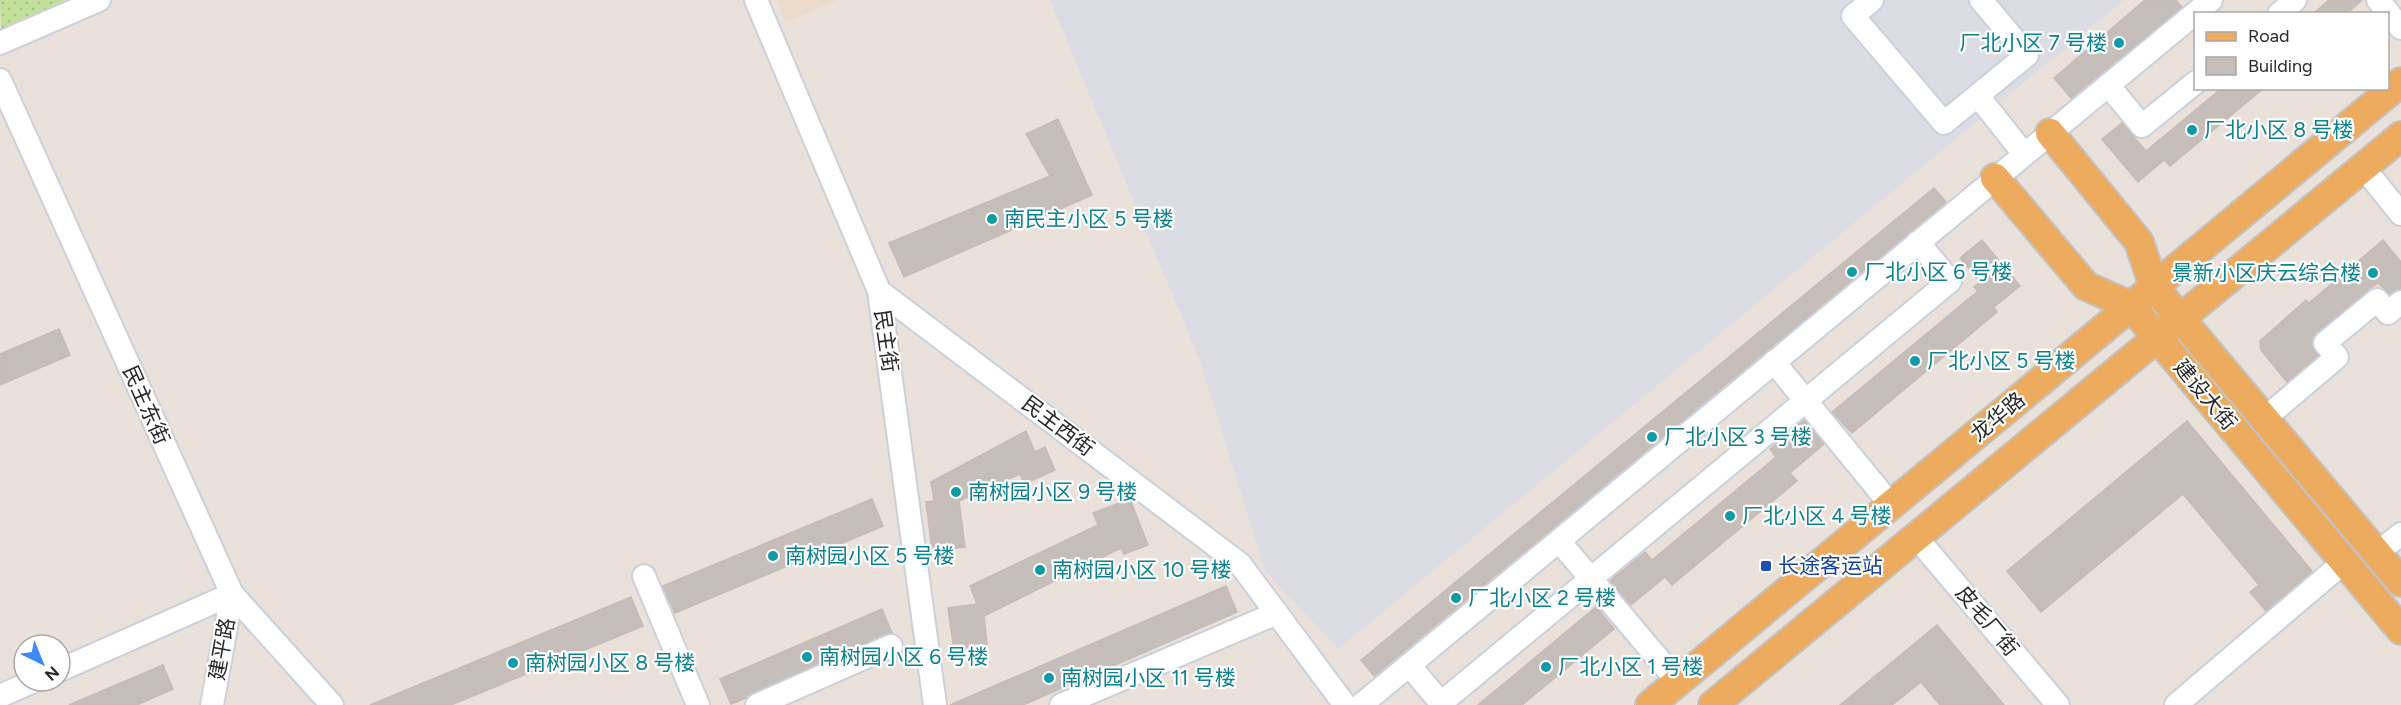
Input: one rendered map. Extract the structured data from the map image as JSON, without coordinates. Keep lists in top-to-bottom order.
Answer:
{
  "streets": {
    "main road": ["建设大街", "龙华路"],
    "street": [
      "民主街",
      "民主东街",
      "民主西街",
      "皮毛厂街",
      "建平路"
    ]
  },
  "crossings": [
    ["民主街", "民主西街"],
    ["建设大街", "龙华路"],
    ["民主东街", "建平路"],
    ["龙华路", "皮毛厂街"]
  ],
  "places": {
    "other": [
      "厂北小区 7 号楼",
      "厂北小区 8 号楼",
      "南民主小区 5 号楼",
      "厂北小区 6 号楼",
      "景新小区庆云综合楼",
      "厂北小区 5 号楼",
      "厂北小区 3 号楼",
      "南树园小区 9 号楼",
      "厂北小区 4 号楼",
      "南树园小区 5 号楼",
      "南树园小区 10 号楼",
      "厂北小区 2 号楼",
      "南树园小区 6 号楼",
      "南树园小区 8 号楼",
      "厂北小区 1 号楼",
      "南树园小区 11 号楼"
    ],
    "transit": ["长途客运站"]
  },
  "legend": ["Road", "Building"],
  "north": "bottom right"
}
